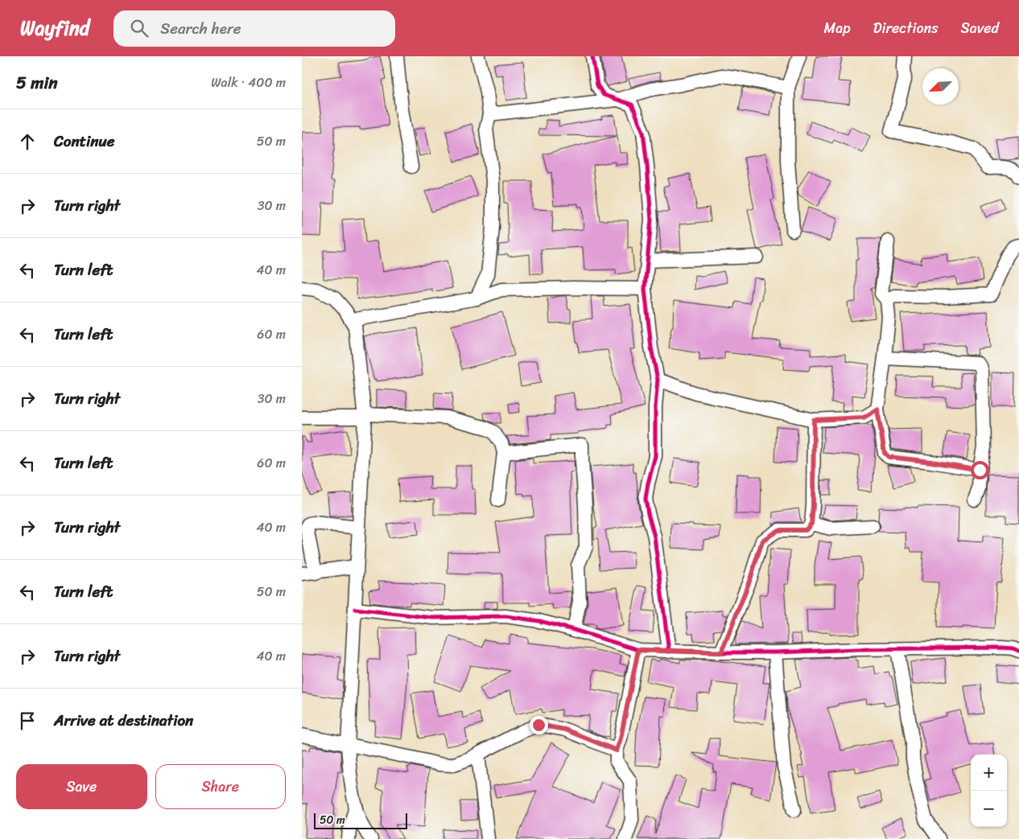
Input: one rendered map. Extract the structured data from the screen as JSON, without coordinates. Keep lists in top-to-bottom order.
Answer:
{
  "scale_bar": "50 m",
  "north": "bottom left",
  "page": {
    "header": "Wayfind",
    "search": "Search here",
    "nav": ["Map", "Directions", "Saved"],
    "heading": ["5 min", "Walk · 400 m"],
    "list": [
      ["Continue", "50 m"],
      ["Turn right", "30 m"],
      ["Turn left", "40 m"],
      ["Turn left", "60 m"],
      ["Turn right", "30 m"],
      ["Turn left", "60 m"],
      ["Turn right", "40 m"],
      ["Turn left", "50 m"],
      ["Turn right", "40 m"],
      "Arrive at destination"
    ],
    "buttons": ["Save", "Share"],
    "map_buttons": ["+", "−"],
    "scale": "50 m"
  }
}
